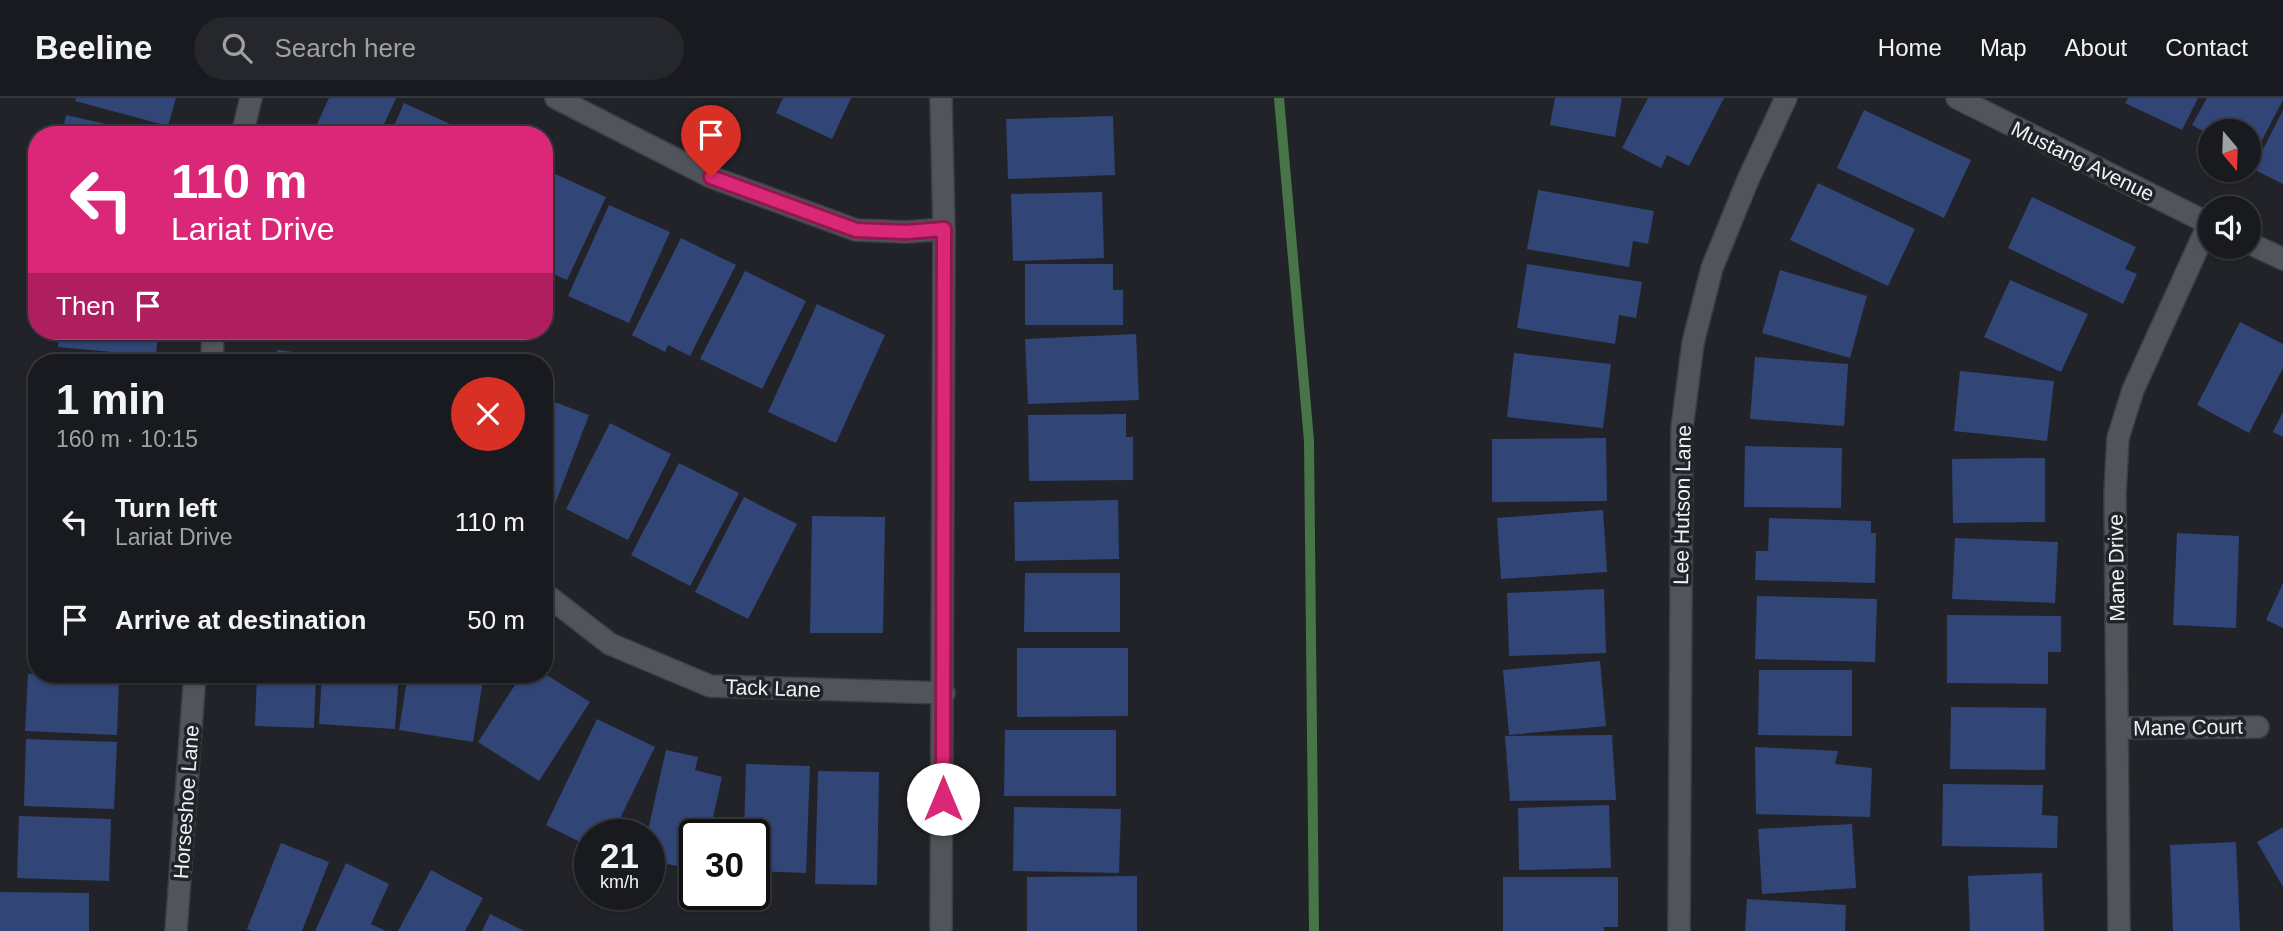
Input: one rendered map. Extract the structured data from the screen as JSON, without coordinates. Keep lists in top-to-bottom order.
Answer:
{
  "streets": {
    "street": [
      "Mustang Avenue",
      "Lee Hutson Lane",
      "Mane Drive",
      "Tack Lane",
      "Mane Court",
      "Horseshoe Lane"
    ]
  },
  "crossings": [
    ["Mane Drive", "Mane Court"]
  ],
  "north": "bottom",
  "page": {
    "header": "Beeline",
    "search": "Search here",
    "nav": [
      "Home",
      "Map",
      "About",
      "Contact"
    ],
    "turn": ["110 m", "Lariat Drive"],
    "then": "Then",
    "heading": ["1 min", "160 m · 10:15"],
    "list": [
      {
        "name": "Turn left",
        "note": "Lariat Drive",
        "value": "110 m"
      },
      {
        "name": "Arrive at destination",
        "value": "50 m"
      }
    ],
    "speed": "21 km/h",
    "limit": "30"
  }
}
